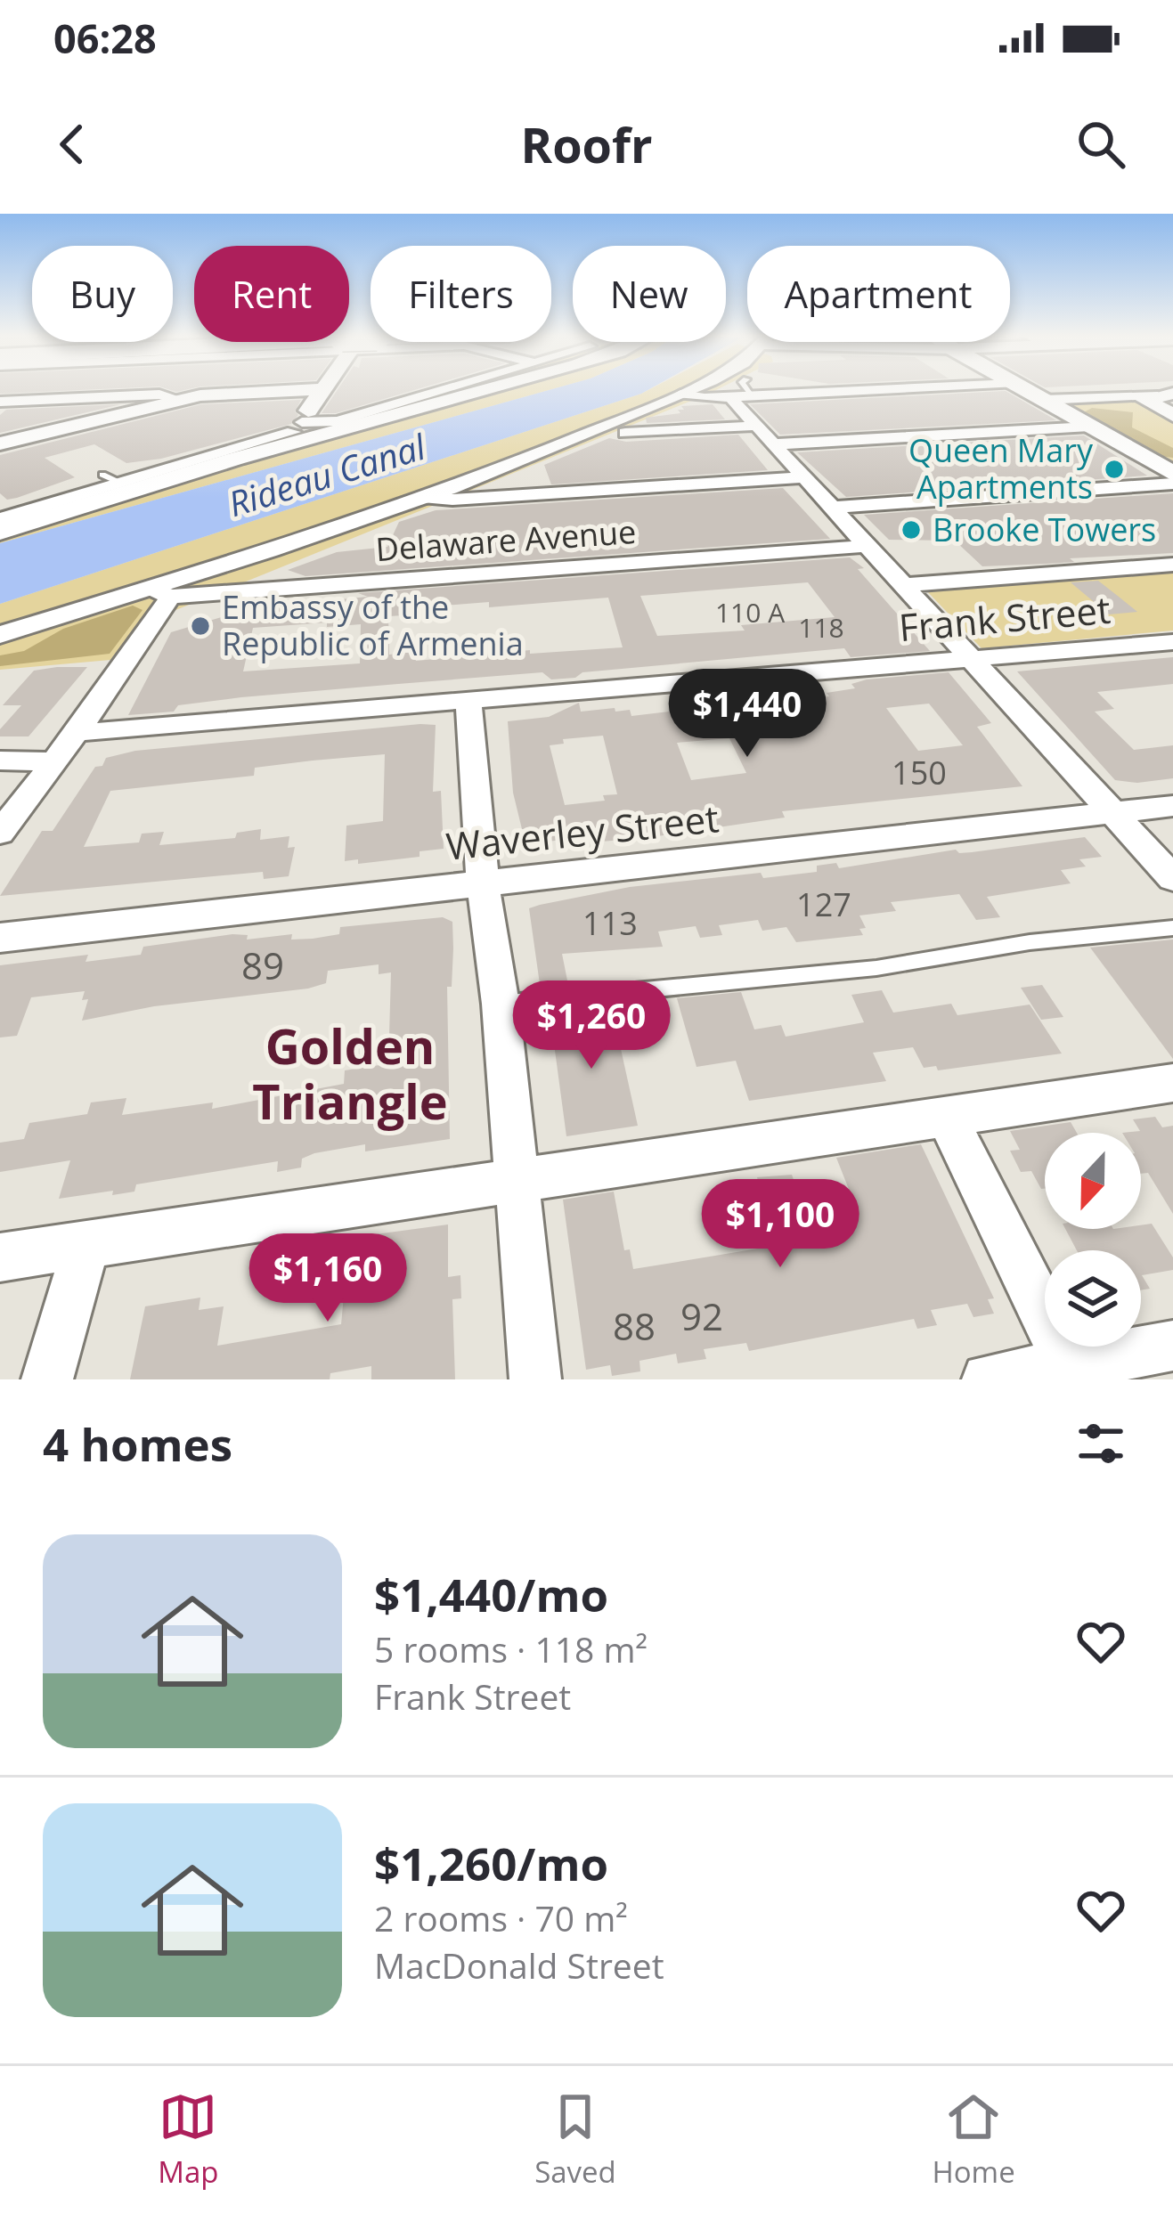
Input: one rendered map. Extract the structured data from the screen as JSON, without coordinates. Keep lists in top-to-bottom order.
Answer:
{
  "streets": {
    "street": ["Delaware Avenue", "Frank Street", "Waverley Street"]
  },
  "districts": ["Golden Triangle"],
  "water": ["Rideau Canal"],
  "places": ["Queen Mary Apartments", "Brooke Towers", "Embassy of the Republic of Armenia"],
  "house_numbers": [
    "110 A",
    "118",
    "150",
    "127",
    "113",
    "89",
    "92",
    "88"
  ],
  "north": "bottom",
  "page": {
    "status": "06:28",
    "header": "Roofr",
    "chip": [
      "Buy",
      "Rent",
      "Filters",
      "New",
      "Apartment"
    ],
    "price": [
      "$1,440",
      "$1,260",
      "$1,100",
      "$1,160"
    ],
    "heading": "4 homes",
    "list": [
      {
        "name": "$1,440/mo",
        "note": "5 rooms · 118 m² · Frank Street"
      },
      {
        "name": "$1,260/mo",
        "note": "2 rooms · 70 m² · MacDonald Street"
      }
    ],
    "tabs": ["Map", "Saved", "Home"]
  }
}
